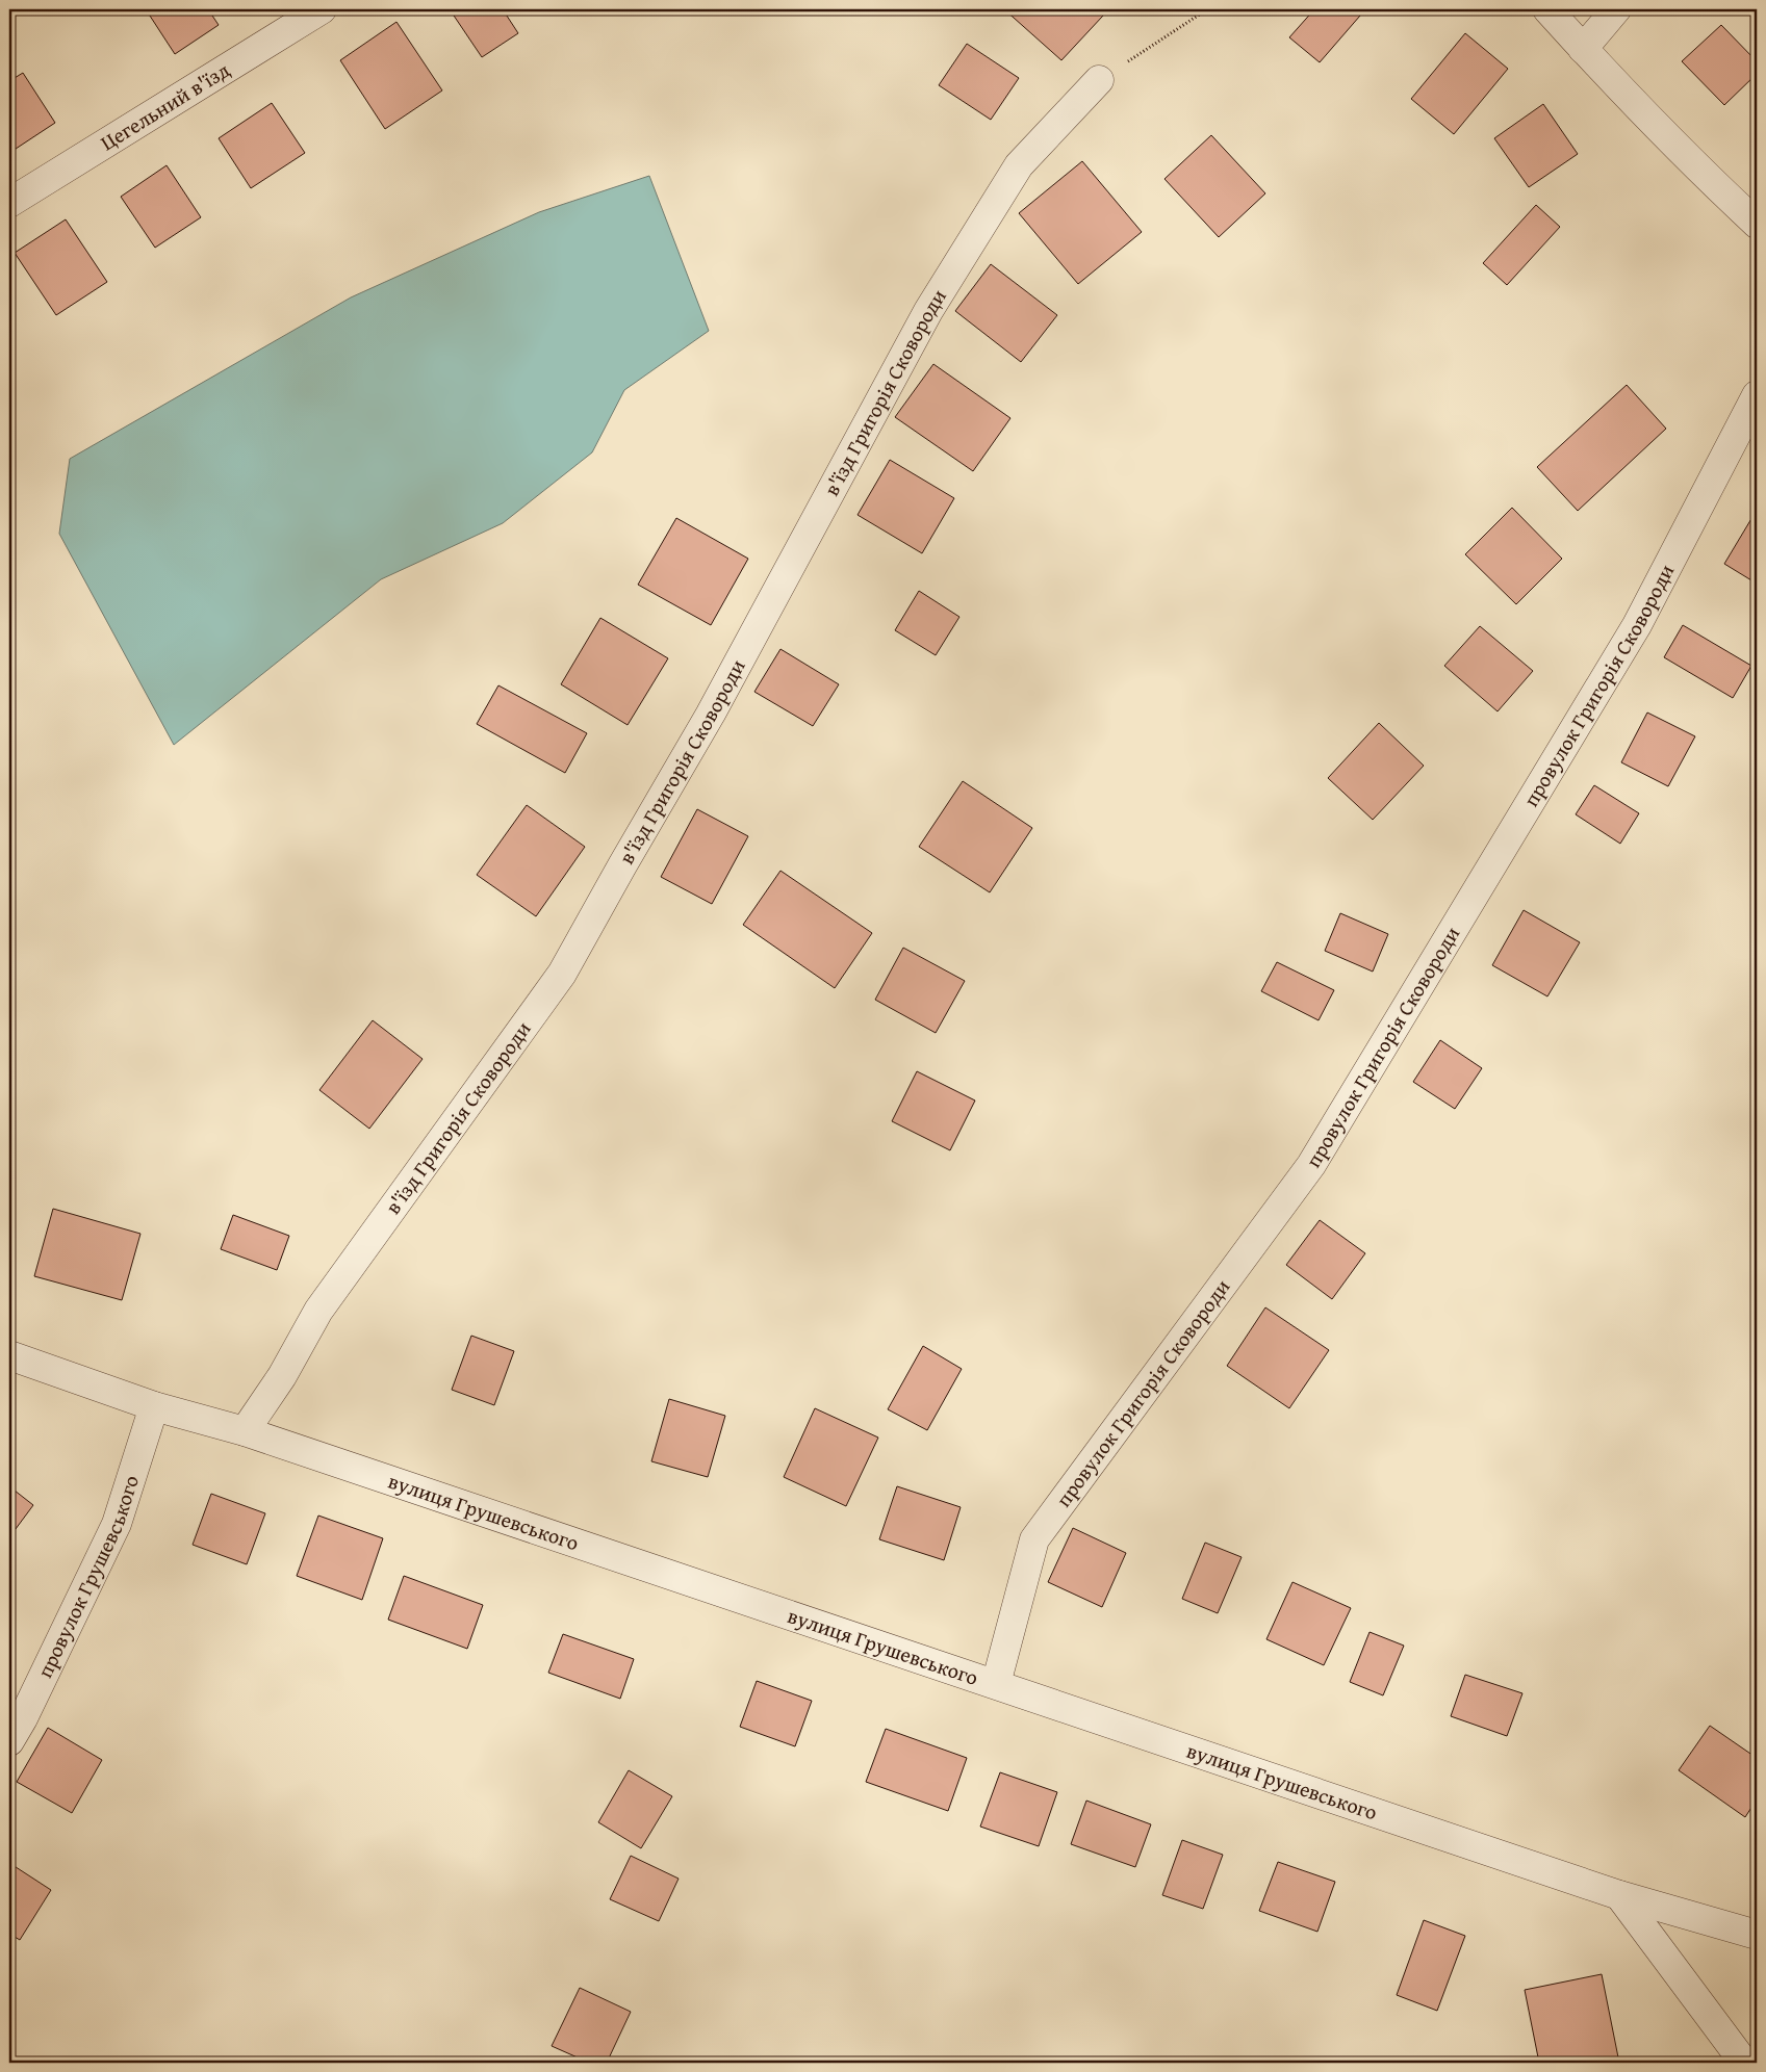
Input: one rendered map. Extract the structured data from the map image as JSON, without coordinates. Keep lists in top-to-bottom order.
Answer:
{
  "streets": {
    "street": [
      "Цегельний в'їзд",
      "в'їзд Григорія Сковороди",
      "провулок Григорія Сковороди",
      "вулиця Грушевського",
      "провулок Грушевського"
    ]
  },
  "crossings": [
    ["в'їзд Григорія Сковороди", "вулиця Грушевського"],
    ["провулок Григорія Сковороди", "вулиця Грушевського"],
    ["вулиця Грушевського", "провулок Грушевського"]
  ]
}
